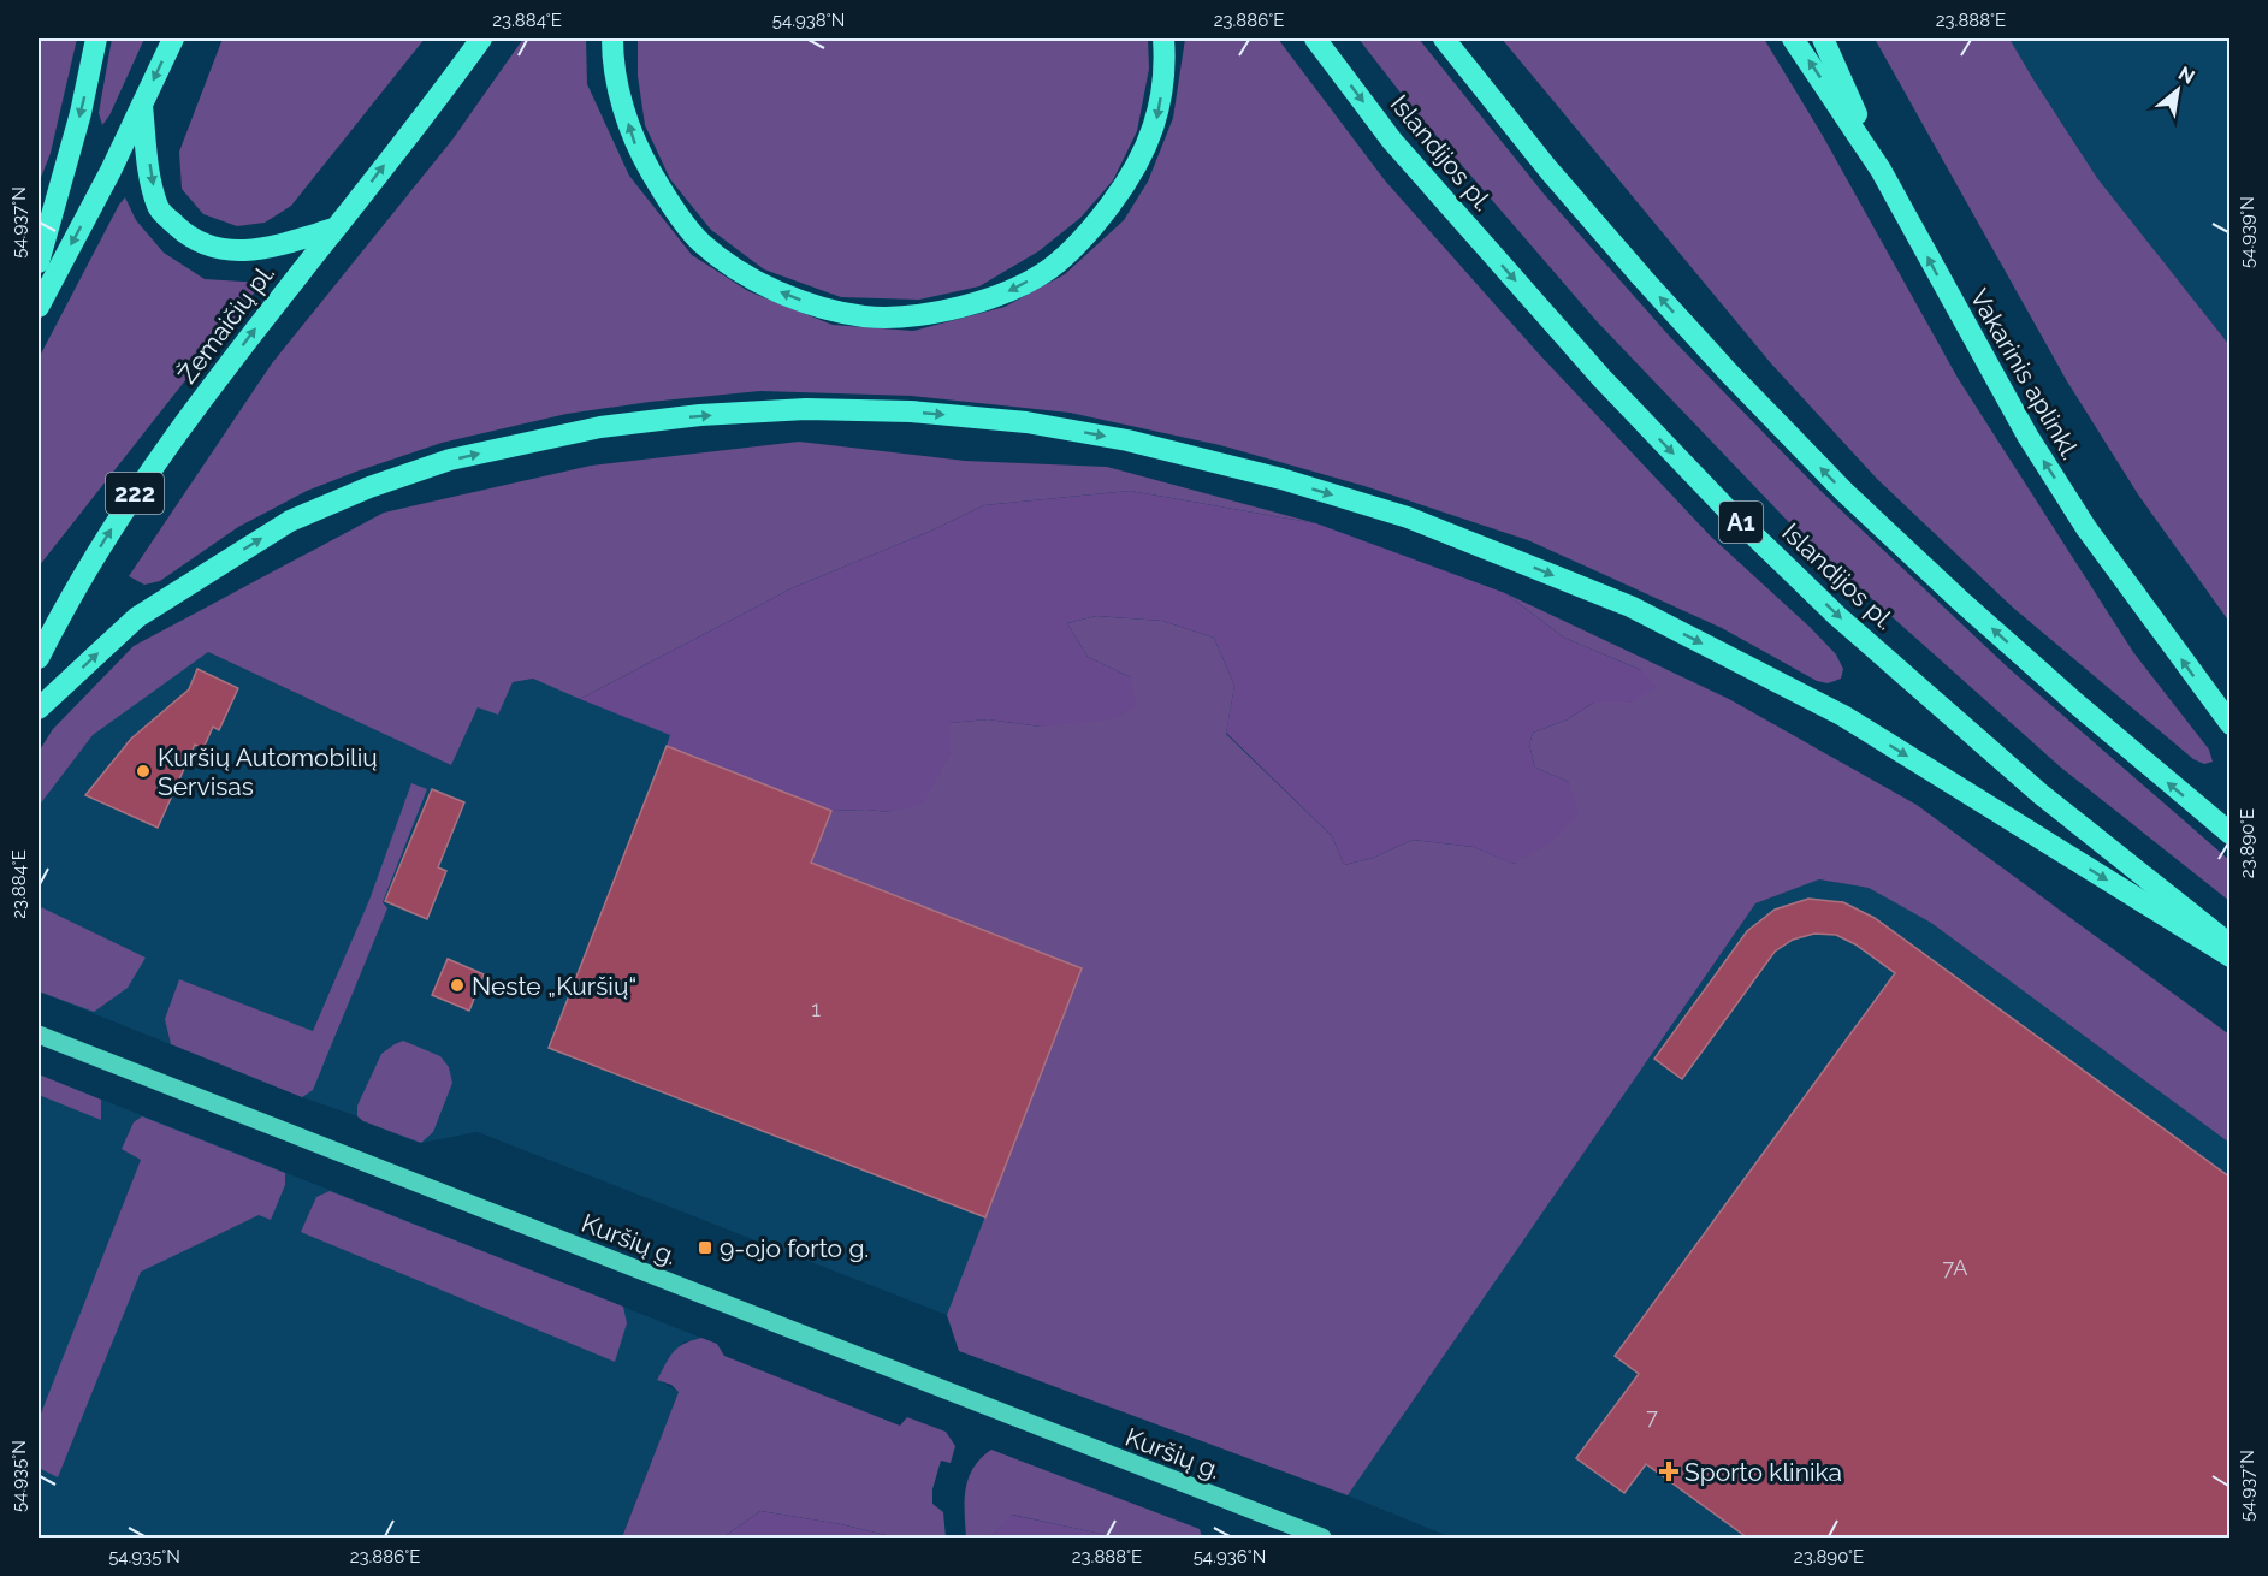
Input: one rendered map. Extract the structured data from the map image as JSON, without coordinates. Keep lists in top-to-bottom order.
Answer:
{
  "streets": {
    "highway": [
      "Islandijos pl.",
      "Žemaičių pl.",
      "Vakarinis aplinkl.",
      "222",
      "A1"
    ],
    "main road": ["Kuršių g."]
  },
  "one_way": ["Žemaičių pl."],
  "places": {
    "other": ["Kuršių Automobilių Servisas", "Neste „Kuršių“"],
    "transit": ["9-ojo forto g."],
    "health": ["Sporto klinika"]
  },
  "house_numbers": ["1", "7A", "7"],
  "north": "top right",
  "coordinates": [
    "23.884°E",
    "54.938°N",
    "23.886°E",
    "23.888°E",
    "54.937°N",
    "54.939°N",
    "23.890°E",
    "54.935°N",
    "54.936°N"
  ]
}
